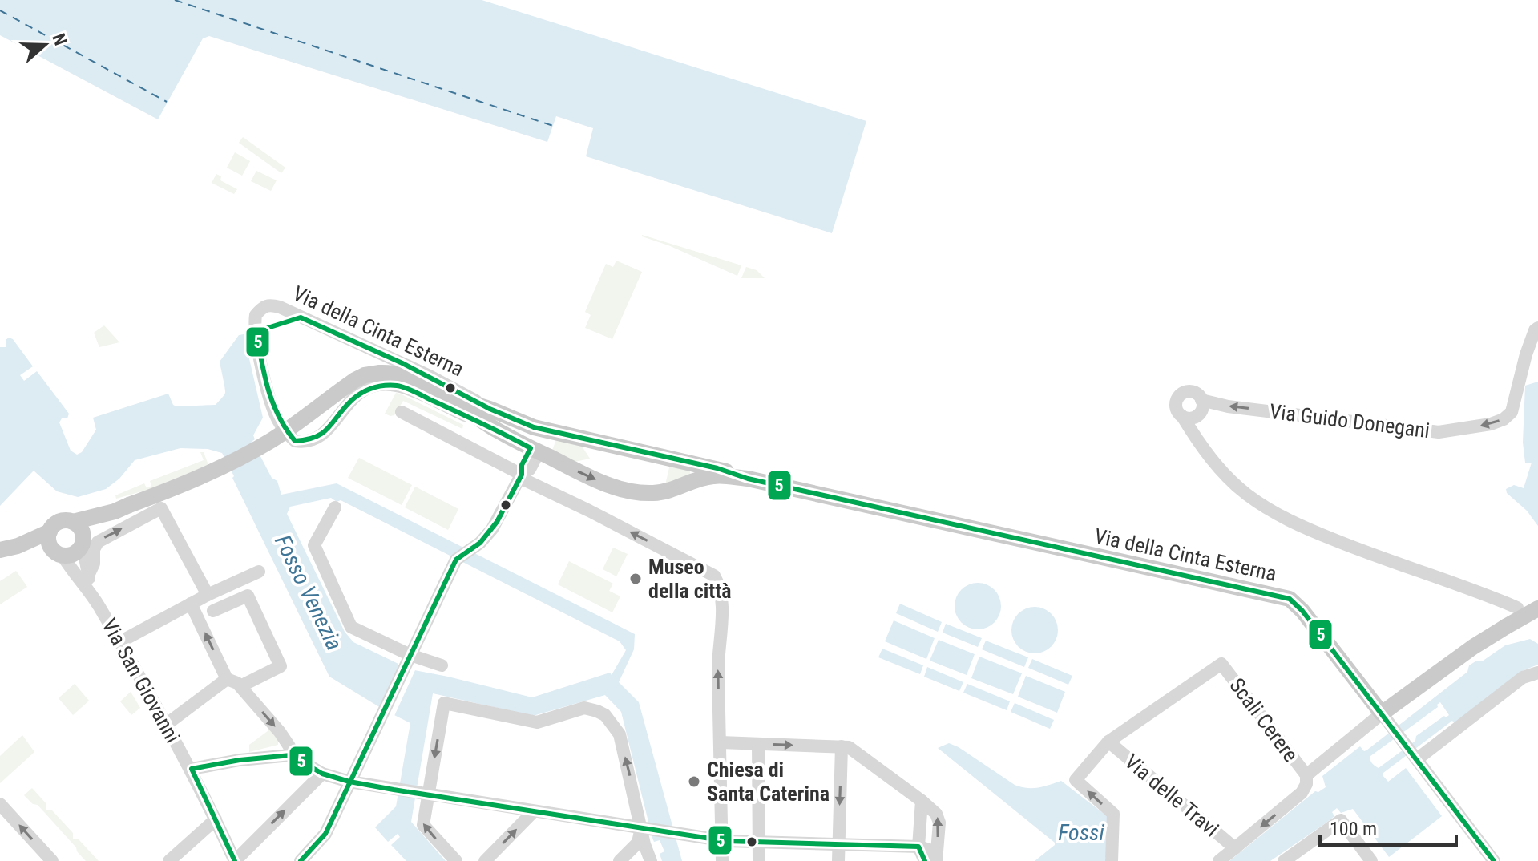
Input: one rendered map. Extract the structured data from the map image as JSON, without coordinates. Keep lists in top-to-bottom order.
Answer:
{
  "streets": {
    "main road": ["Via della Cinta Esterna"],
    "street": [
      "Via Guido Donegani",
      "Via San Giovanni",
      "Scali Cerere",
      "Via delle Travi"
    ]
  },
  "crossings": [
    ["Via della Cinta Esterna", "Via San Giovanni"],
    ["Scali Cerere", "Via delle Travi"]
  ],
  "one_way": ["Via Guido Donegani"],
  "water": ["Fosso Venezia", "Fossi"],
  "places": ["Museo della città", "Chiesa di Santa Caterina"],
  "lines": ["transit line 5"],
  "scale_bar": "100 m",
  "north": "right"
}
